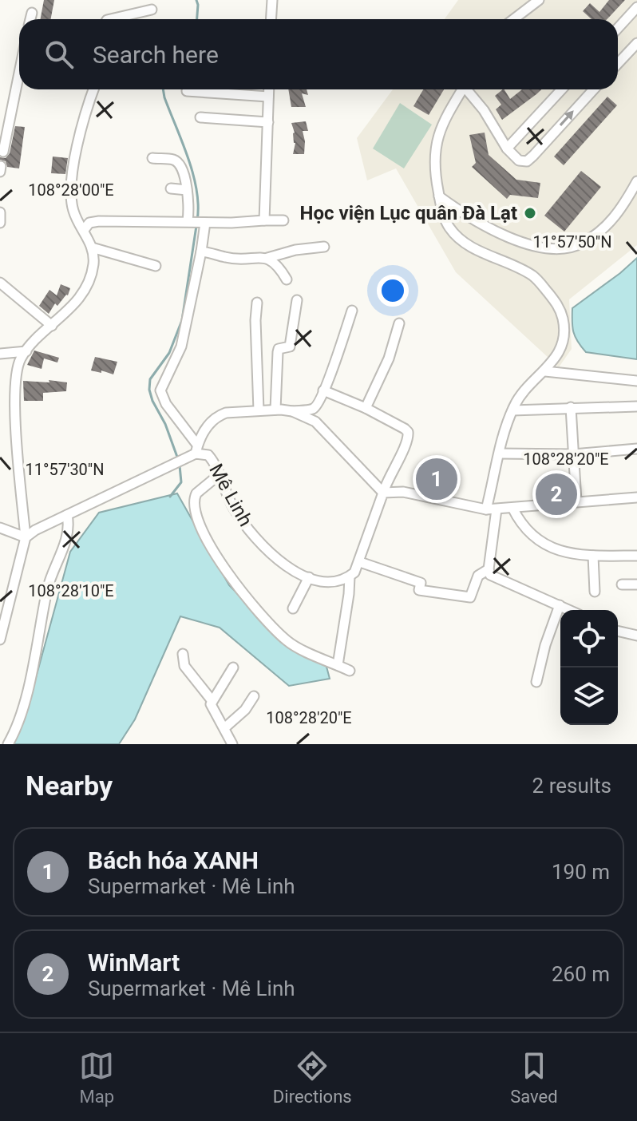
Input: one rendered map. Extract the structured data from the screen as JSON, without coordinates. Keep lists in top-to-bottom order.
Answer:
{
  "streets": {
    "street": ["Mê Linh"]
  },
  "places": ["Học viện Lục quân Đà Lạt"],
  "page": {
    "search": "Search here",
    "pins": ["1", "2"],
    "heading": ["Nearby", "2 results"],
    "list": [
      {
        "mark": "1",
        "name": "Bách hóa XANH",
        "note": "Supermarket · Mê Linh",
        "value": "190 m"
      },
      {
        "mark": "2",
        "name": "WinMart",
        "note": "Supermarket · Mê Linh",
        "value": "260 m"
      }
    ],
    "nav": ["Map", "Directions", "Saved"]
  },
  "coordinates": [
    "108°28'00\"E",
    "11°57'50\"N",
    "108°28'20\"E",
    "11°57'30\"N",
    "108°28'10\"E"
  ]
}
